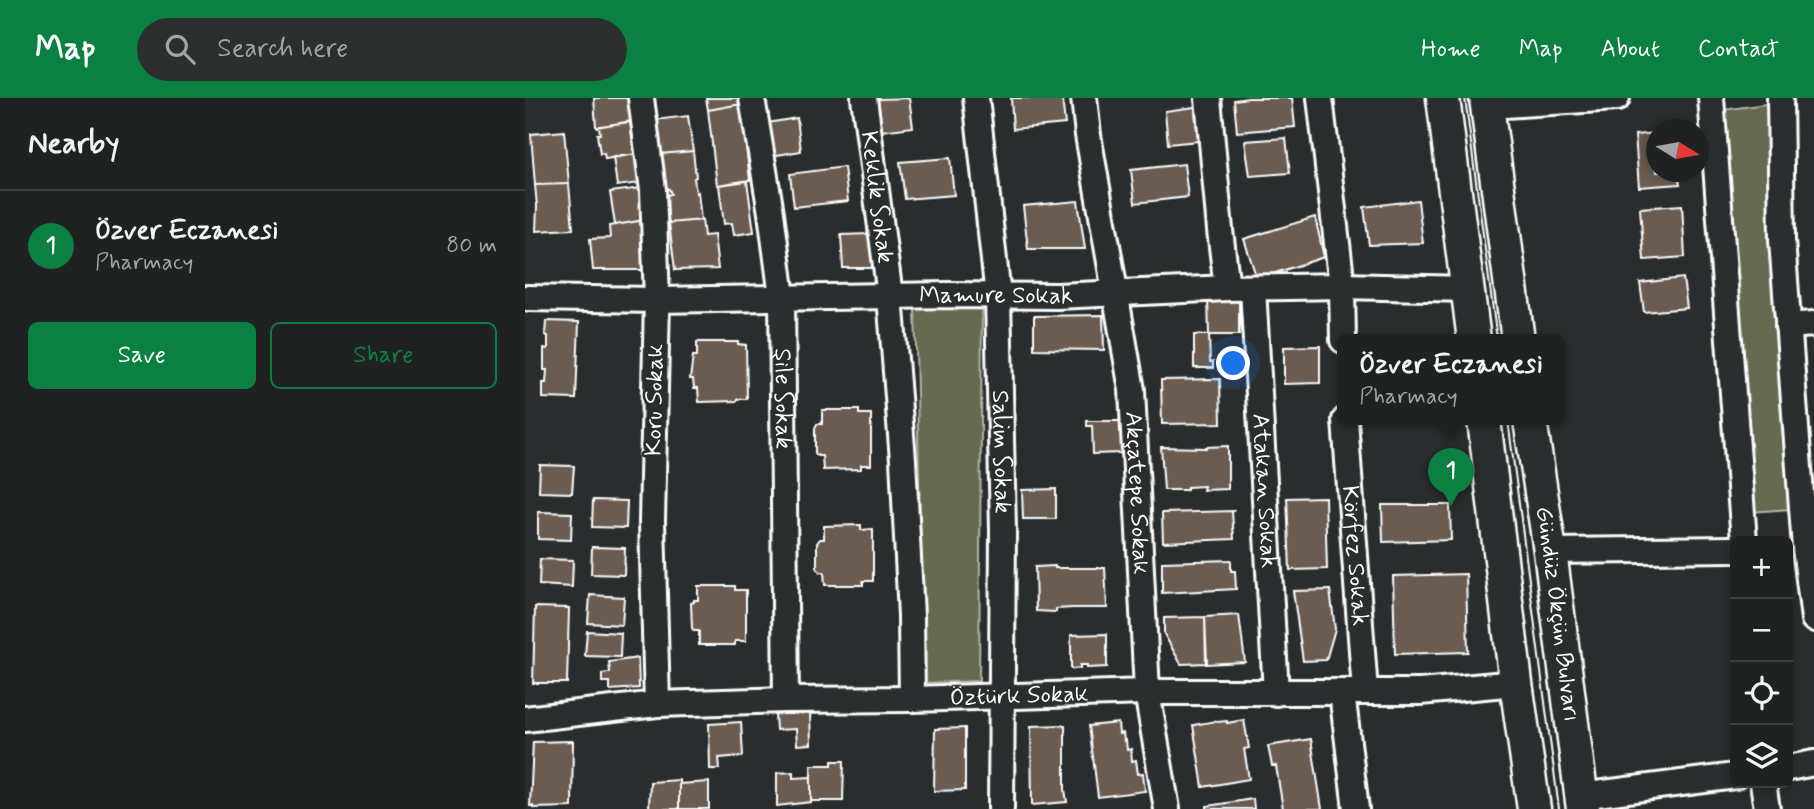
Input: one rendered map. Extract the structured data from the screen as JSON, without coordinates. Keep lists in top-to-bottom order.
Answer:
{
  "streets": {
    "street": [
      "Keklik Sokak",
      "Mamure Sokak",
      "Şile Sokak",
      "Koru Sokak",
      "Salim Sokak",
      "Atakan Sokak",
      "Akçatepe Sokak",
      "Körfez Sokak",
      "Gündüz Ökçün Bulvarı",
      "Öztürk Sokak"
    ]
  },
  "crossings": [
    ["Keklik Sokak", "Mamure Sokak"],
    ["Keklik Sokak", "Öztürk Sokak"],
    ["Mamure Sokak", "Şile Sokak"],
    ["Mamure Sokak", "Koru Sokak"],
    ["Mamure Sokak", "Salim Sokak"],
    ["Mamure Sokak", "Atakan Sokak"],
    ["Mamure Sokak", "Akçatepe Sokak"],
    ["Şile Sokak", "Öztürk Sokak"],
    ["Koru Sokak", "Öztürk Sokak"],
    ["Salim Sokak", "Öztürk Sokak"],
    ["Atakan Sokak", "Öztürk Sokak"],
    ["Akçatepe Sokak", "Öztürk Sokak"],
    ["Körfez Sokak", "Öztürk Sokak"],
    ["Gündüz Ökçün Bulvarı", "Öztürk Sokak"]
  ],
  "north": "right",
  "page": {
    "header": "Map",
    "search": "Search here",
    "nav": [
      "Home",
      "Map",
      "About",
      "Contact"
    ],
    "heading": "Nearby",
    "list": [
      {
        "mark": "1",
        "name": "Özver Eczanesi",
        "note": "Pharmacy",
        "value": "80 m"
      }
    ],
    "buttons": ["Save", "Share"],
    "popup": ["Özver Eczanesi", "Pharmacy"],
    "pins": "1",
    "map_buttons": ["+", "−"]
  }
}
